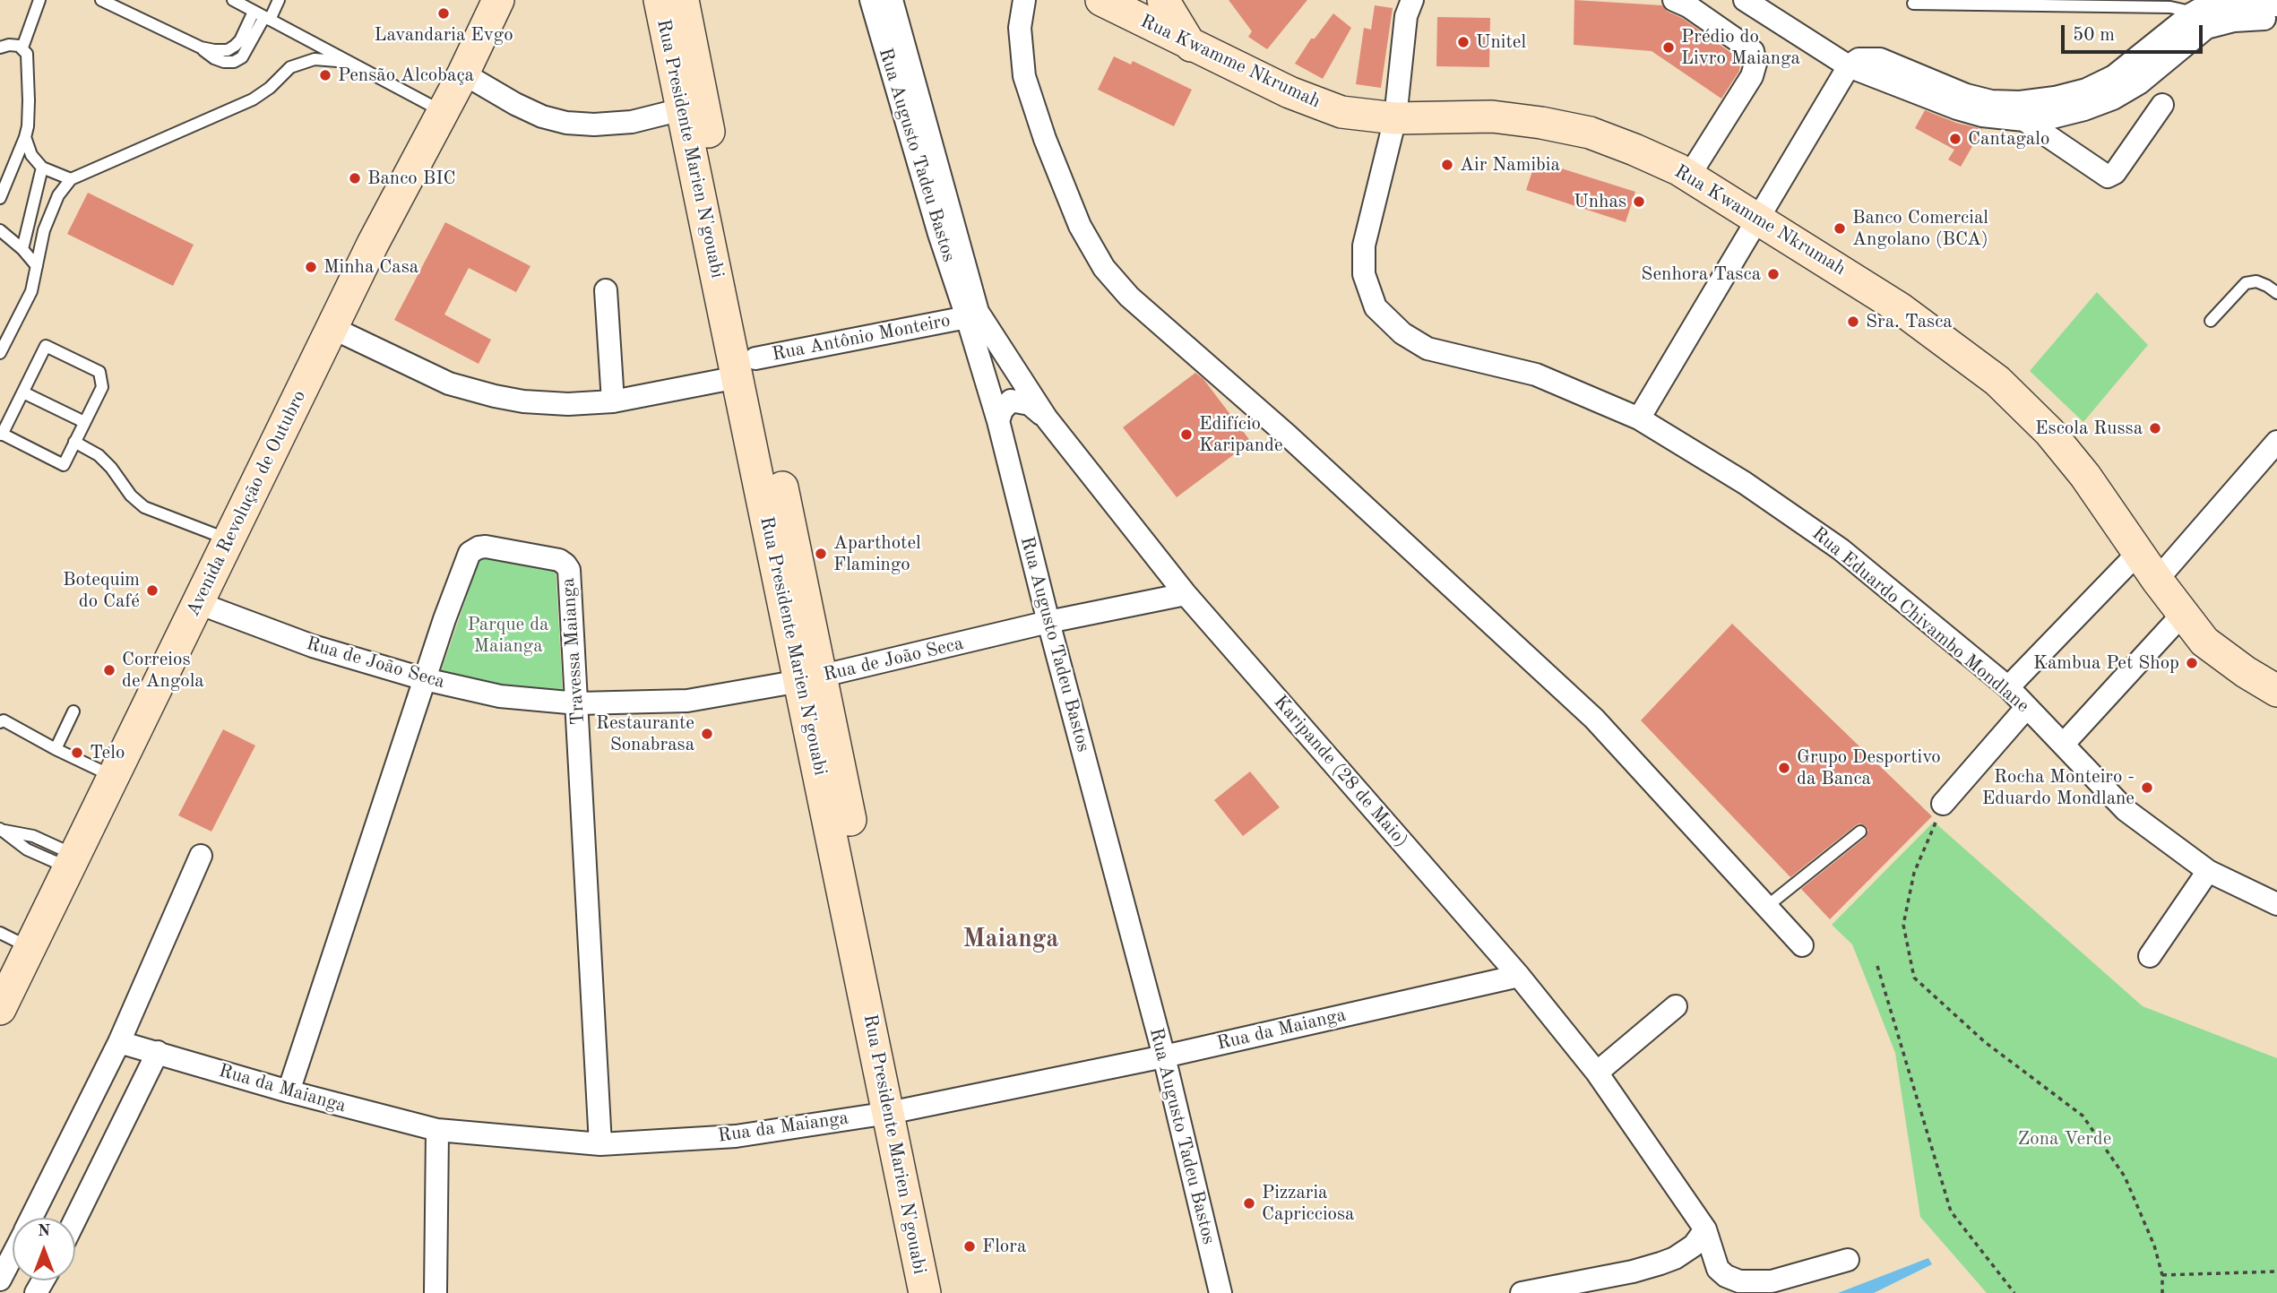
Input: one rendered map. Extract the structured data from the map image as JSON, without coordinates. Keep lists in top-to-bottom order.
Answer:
{
  "streets": {
    "street": [
      "Rua Kwamme Nkrumah",
      "Rua Presidente Marien N'gouabi",
      "Rua Augusto Tadeu Bastos",
      "Rua Antônio Monteiro",
      "Avenida Revolução de Outubro",
      "Rua Eduardo Chivambo Mondlane",
      "Travessa Maianga",
      "Rua de João Seca",
      "Karipande (28 de Maio)",
      "Rua da Maianga"
    ]
  },
  "crossings": [
    ["Rua Kwamme Nkrumah", "Rua Eduardo Chivambo Mondlane"],
    ["Rua Presidente Marien N'gouabi", "Rua Antônio Monteiro"],
    ["Rua Presidente Marien N'gouabi", "Rua de João Seca"],
    ["Rua Presidente Marien N'gouabi", "Rua da Maianga"],
    ["Rua Augusto Tadeu Bastos", "Rua Antônio Monteiro"],
    ["Rua Augusto Tadeu Bastos", "Rua de João Seca"],
    ["Rua Augusto Tadeu Bastos", "Karipande (28 de Maio)"],
    ["Rua Augusto Tadeu Bastos", "Rua da Maianga"],
    ["Rua Antônio Monteiro", "Avenida Revolução de Outubro"],
    ["Rua Antônio Monteiro", "Karipande (28 de Maio)"],
    ["Avenida Revolução de Outubro", "Rua de João Seca"],
    ["Travessa Maianga", "Rua de João Seca"],
    ["Travessa Maianga", "Rua da Maianga"],
    ["Rua de João Seca", "Karipande (28 de Maio)"],
    ["Karipande (28 de Maio)", "Rua da Maianga"]
  ],
  "districts": ["Maianga"],
  "parks": ["Parque da Maianga", "Zona Verde"],
  "places": [
    "Lavandaria Evgo",
    "Unitel",
    "Prédio do Livro Maianga",
    "Pensão Alcobaça",
    "Cantagalo",
    "Air Namibia",
    "Banco BIC",
    "Unhas",
    "Banco Comercial Angolano (BCA)",
    "Minha Casa",
    "Senhora Tasca",
    "Sra. Tasca",
    "Escola Russa",
    "Edifício Karipande",
    "Aparthotel Flamingo",
    "Botequim do Café",
    "Kambua Pet Shop",
    "Correios de Angola",
    "Restaurante Sonabrasa",
    "Telo",
    "Grupo Desportivo da Banca",
    "Rocha Monteiro - Eduardo Mondlane",
    "Pizzaria Capricciosa",
    "Flora"
  ],
  "scale_bar": "50 m",
  "north": "top"
}
